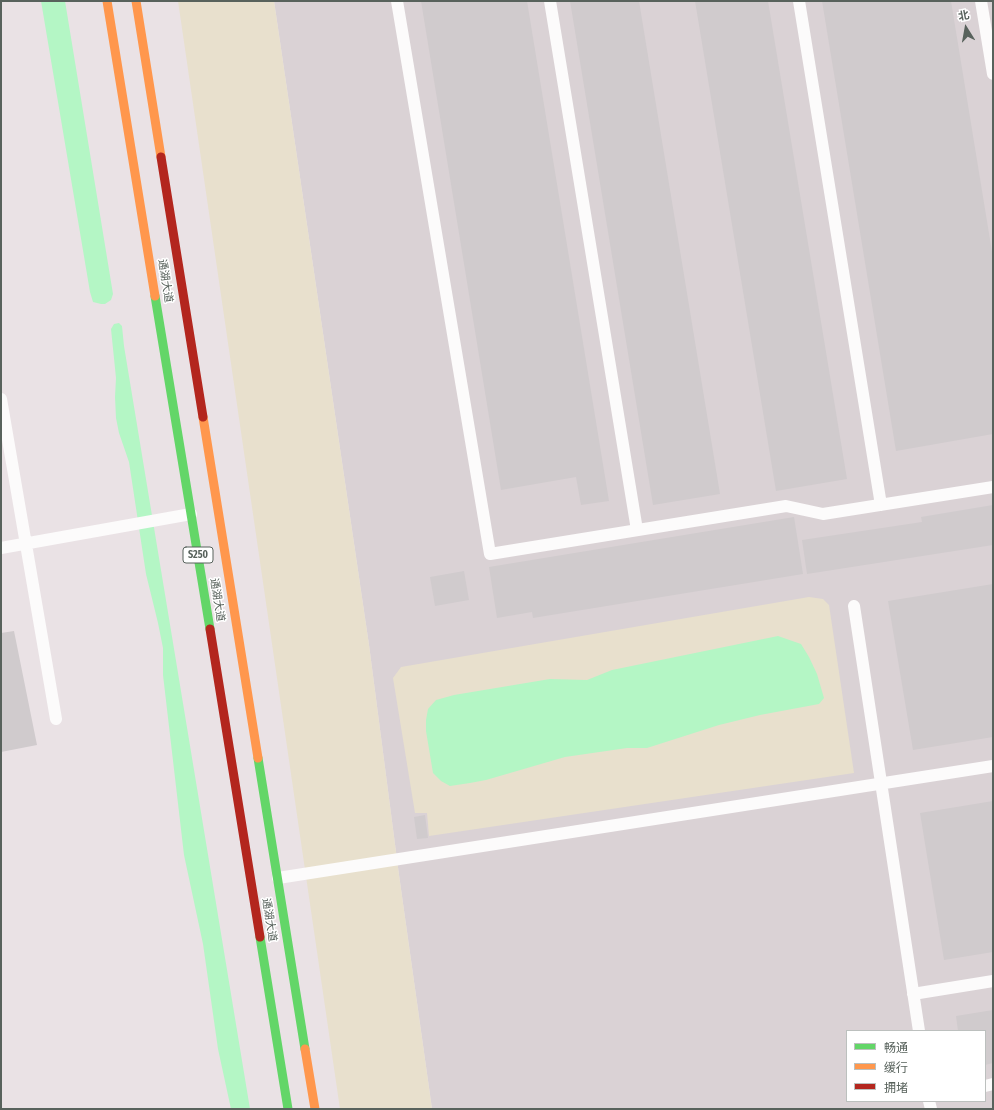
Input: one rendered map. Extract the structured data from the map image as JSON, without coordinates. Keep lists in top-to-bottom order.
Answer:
{
  "streets": {
    "main road": ["通湖大道", "S250"]
  },
  "legend": ["畅通", "缓行", "拥堵"],
  "north": "top"
}
